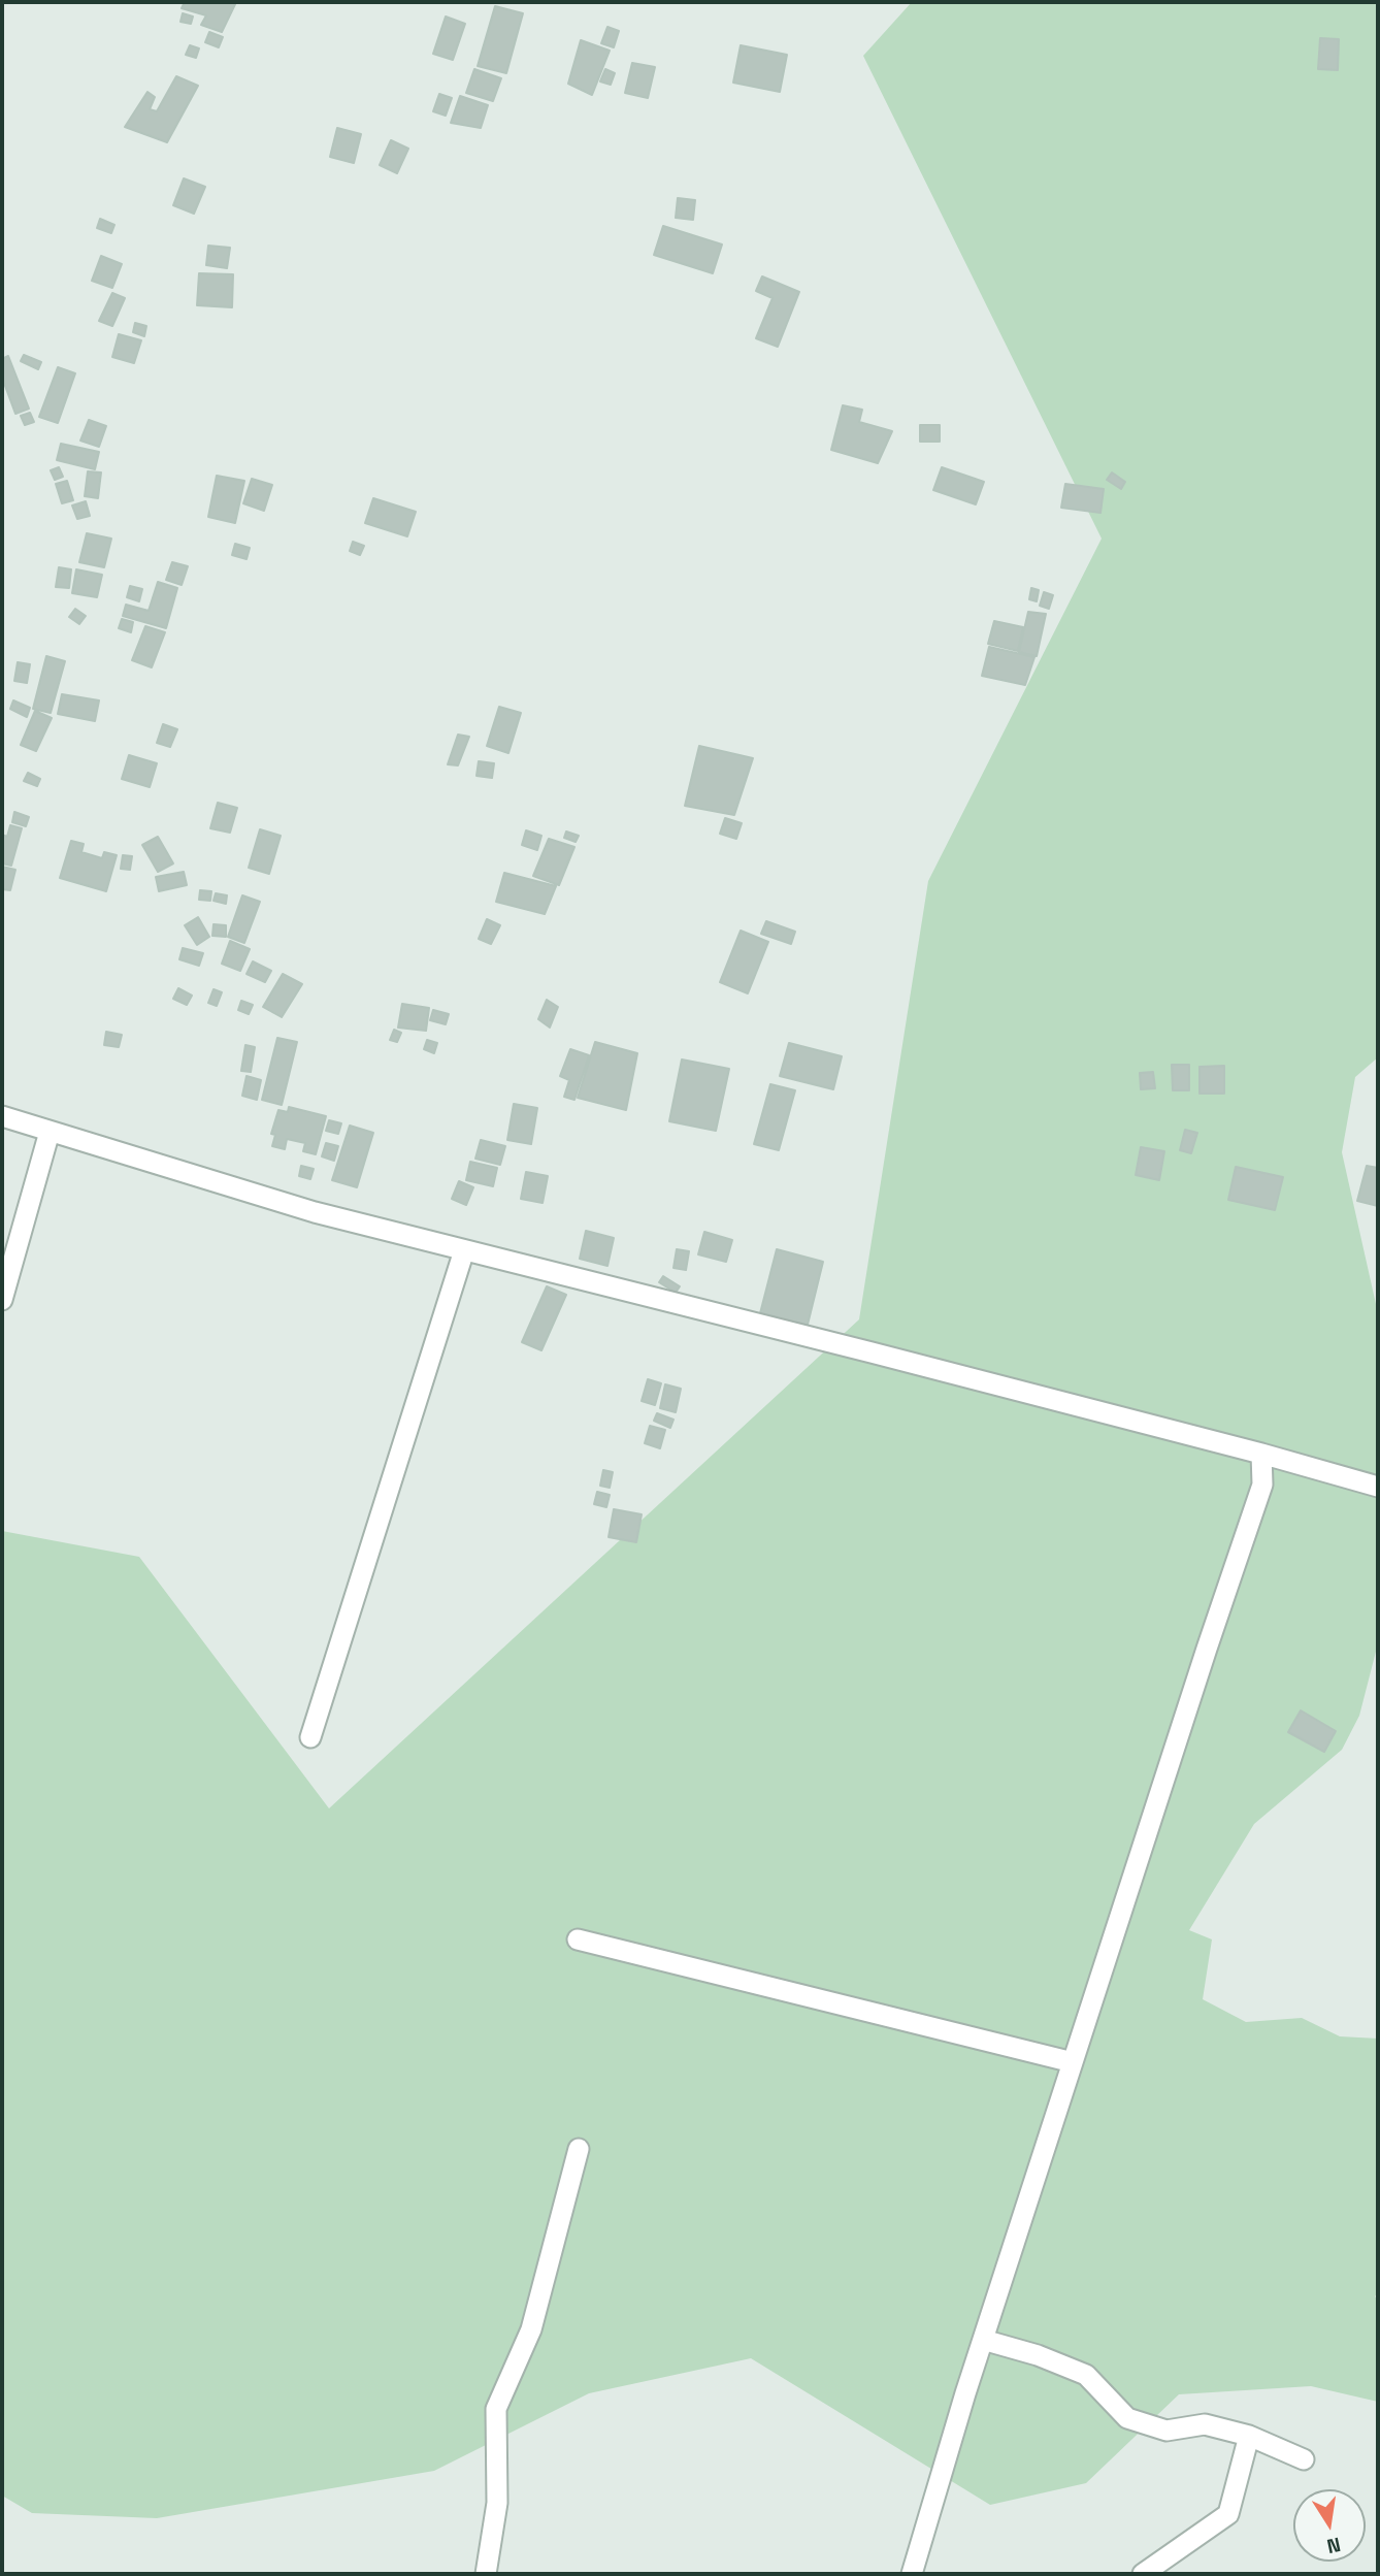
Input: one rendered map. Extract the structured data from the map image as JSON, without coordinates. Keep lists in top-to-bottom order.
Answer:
{
  "north": "bottom"
}
